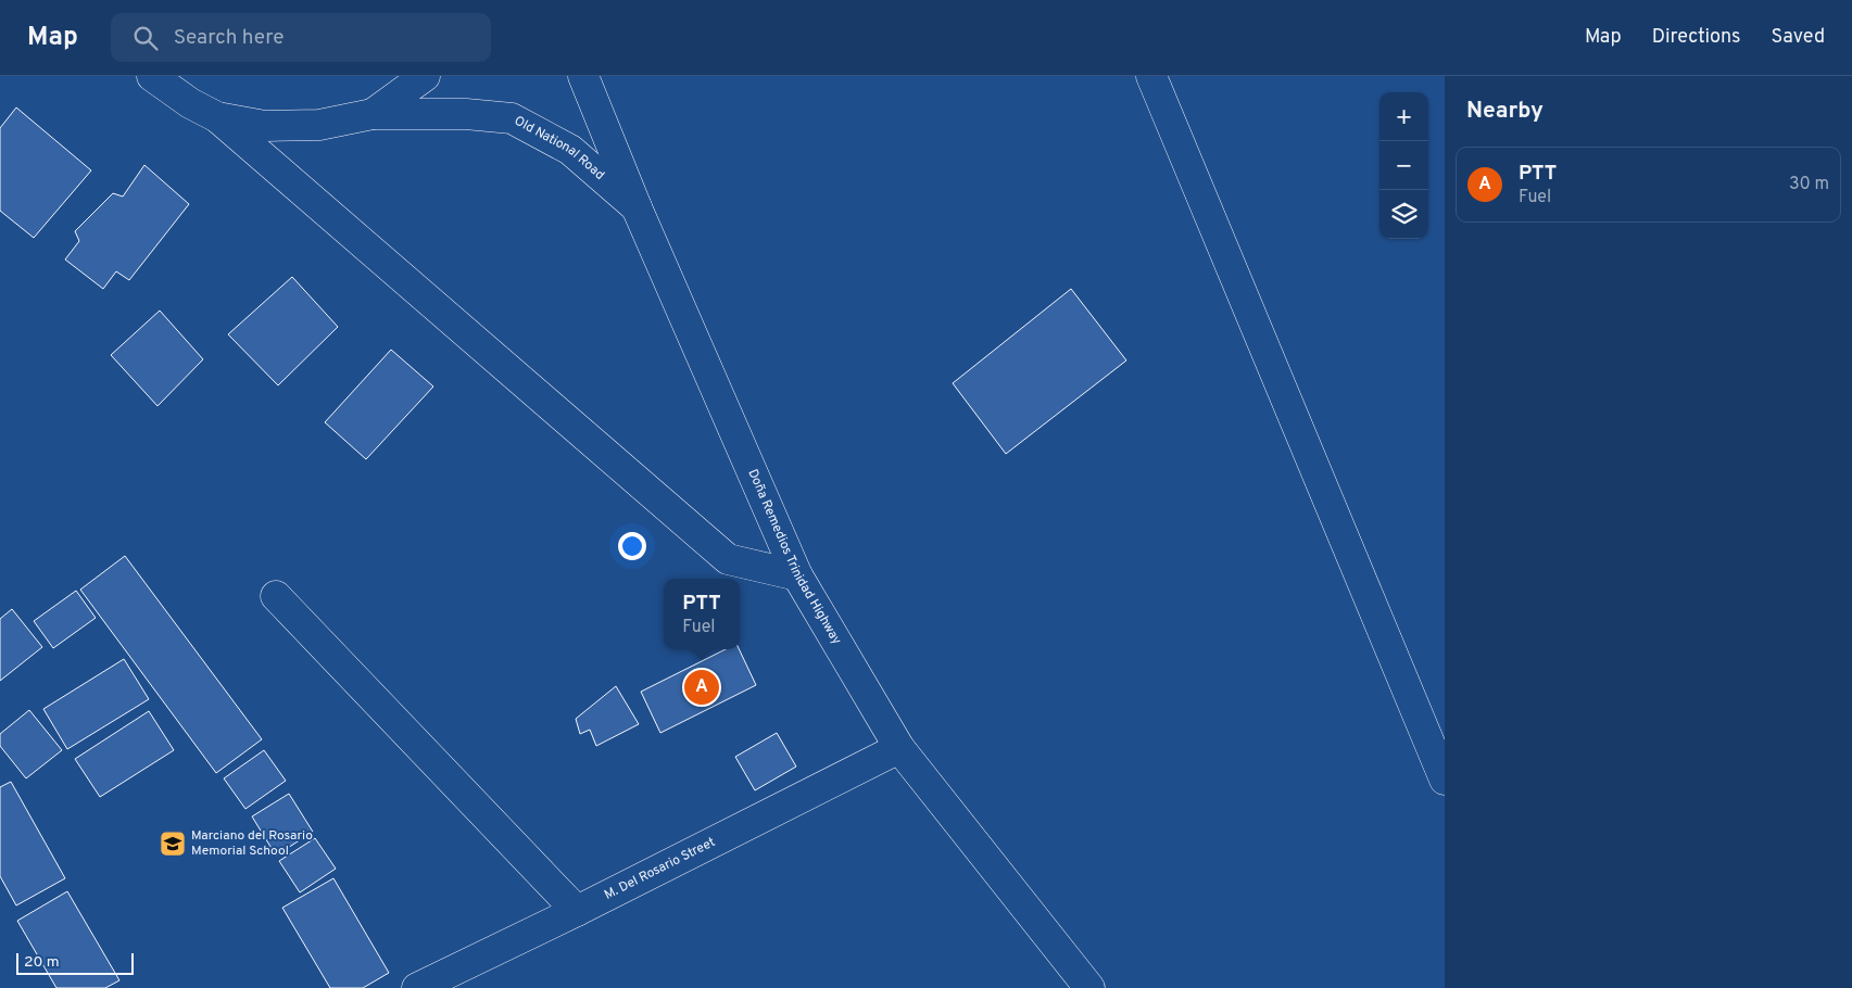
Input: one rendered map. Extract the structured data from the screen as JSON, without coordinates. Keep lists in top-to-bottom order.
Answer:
{
  "streets": {
    "street": ["Old National Road", "Doña Remedios Trinidad Highway", "M. Del Rosario Street"]
  },
  "crossings": [
    ["Old National Road", "Doña Remedios Trinidad Highway"],
    ["Doña Remedios Trinidad Highway", "M. Del Rosario Street"]
  ],
  "places": {
    "school or university": ["Marciano del Rosario Memorial School"]
  },
  "scale_bar": "20 m",
  "page": {
    "header": "Map",
    "search": "Search here",
    "nav": ["Map", "Directions", "Saved"],
    "heading": "Nearby",
    "map_buttons": ["+", "−"],
    "list": [
      {
        "mark": "A",
        "name": "PTT",
        "note": "Fuel",
        "value": "30 m"
      }
    ],
    "popup": ["PTT", "Fuel"],
    "pins": "A",
    "scale": "20 m"
  }
}
